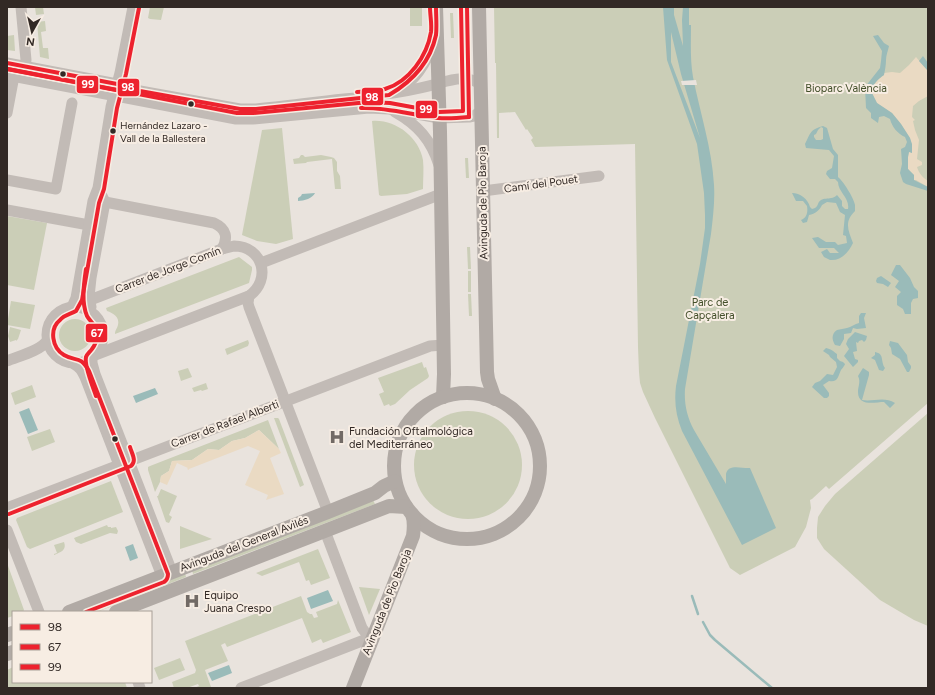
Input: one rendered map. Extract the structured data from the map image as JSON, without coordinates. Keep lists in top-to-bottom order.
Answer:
{
  "streets": {
    "main road": ["Avinguda de Pio Baroja", "Avinguda del General Avilés"],
    "street": ["Camí del Pouet", "Carrer de Jorge Comín", "Carrer de Rafael Alberti"]
  },
  "crossings": [
    ["Camí del Pouet", "Avinguda de Pio Baroja"],
    ["Avinguda de Pio Baroja", "Avinguda del General Avilés"]
  ],
  "parks": ["Bioparc València", "Parc de Capçalera"],
  "places": {
    "other": ["Hernández Lazaro - Vall de la Ballestera"],
    "hospital": ["Fundación Oftalmológica del Mediterráneo", "Equipo Juana Crespo"]
  },
  "lines": ["transit line 98", "transit line 99", "transit line 67"],
  "legend": ["98", "67", "99"],
  "north": "bottom"
}
